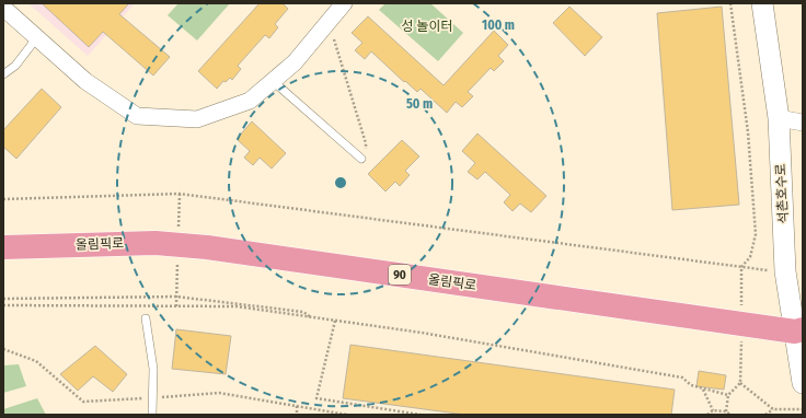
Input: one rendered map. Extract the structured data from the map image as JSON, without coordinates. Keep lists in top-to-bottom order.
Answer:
{
  "streets": {
    "main road": ["올림픽로", "90"],
    "street": ["석촌호수로"]
  },
  "crossings": [
    ["석촌호수로", "올림픽로"]
  ],
  "parks": ["성 놀이터"],
  "rings": ["100 m", "50 m"]
}
